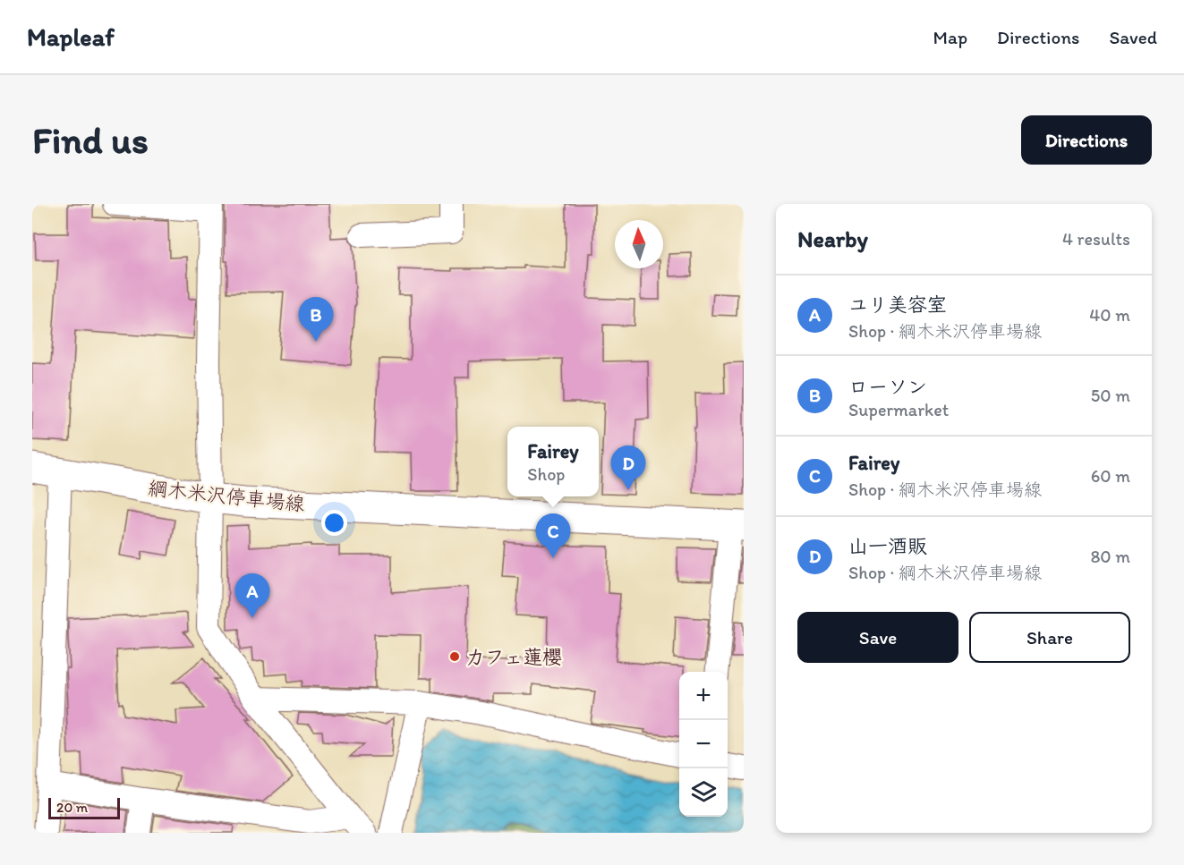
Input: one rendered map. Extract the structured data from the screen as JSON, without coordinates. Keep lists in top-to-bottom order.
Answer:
{
  "streets": {
    "main road": ["綱木米沢停車場線"]
  },
  "places": ["カフェ蓮櫻"],
  "scale_bar": "20 m",
  "north": "top",
  "page": {
    "header": "Mapleaf",
    "nav": ["Map", "Directions", "Saved"],
    "buttons": [
      "Directions",
      ["Save", "Share"]
    ],
    "title": "Find us",
    "heading": ["Nearby", "4 results"],
    "list": [
      {
        "mark": "A",
        "name": "ユリ美容室",
        "note": "Shop · 綱木米沢停車場線",
        "value": "40 m"
      },
      {
        "mark": "B",
        "name": "ローソン",
        "note": "Supermarket",
        "value": "50 m"
      },
      {
        "mark": "C",
        "name": "Fairey",
        "note": "Shop · 綱木米沢停車場線",
        "value": "60 m"
      },
      {
        "mark": "D",
        "name": "山一酒販",
        "note": "Shop · 綱木米沢停車場線",
        "value": "80 m"
      }
    ],
    "pins": [
      "B",
      "D",
      "C",
      "A"
    ],
    "popup": ["Fairey", "Shop"],
    "map_buttons": ["+", "−"],
    "scale": "20 m"
  }
}
